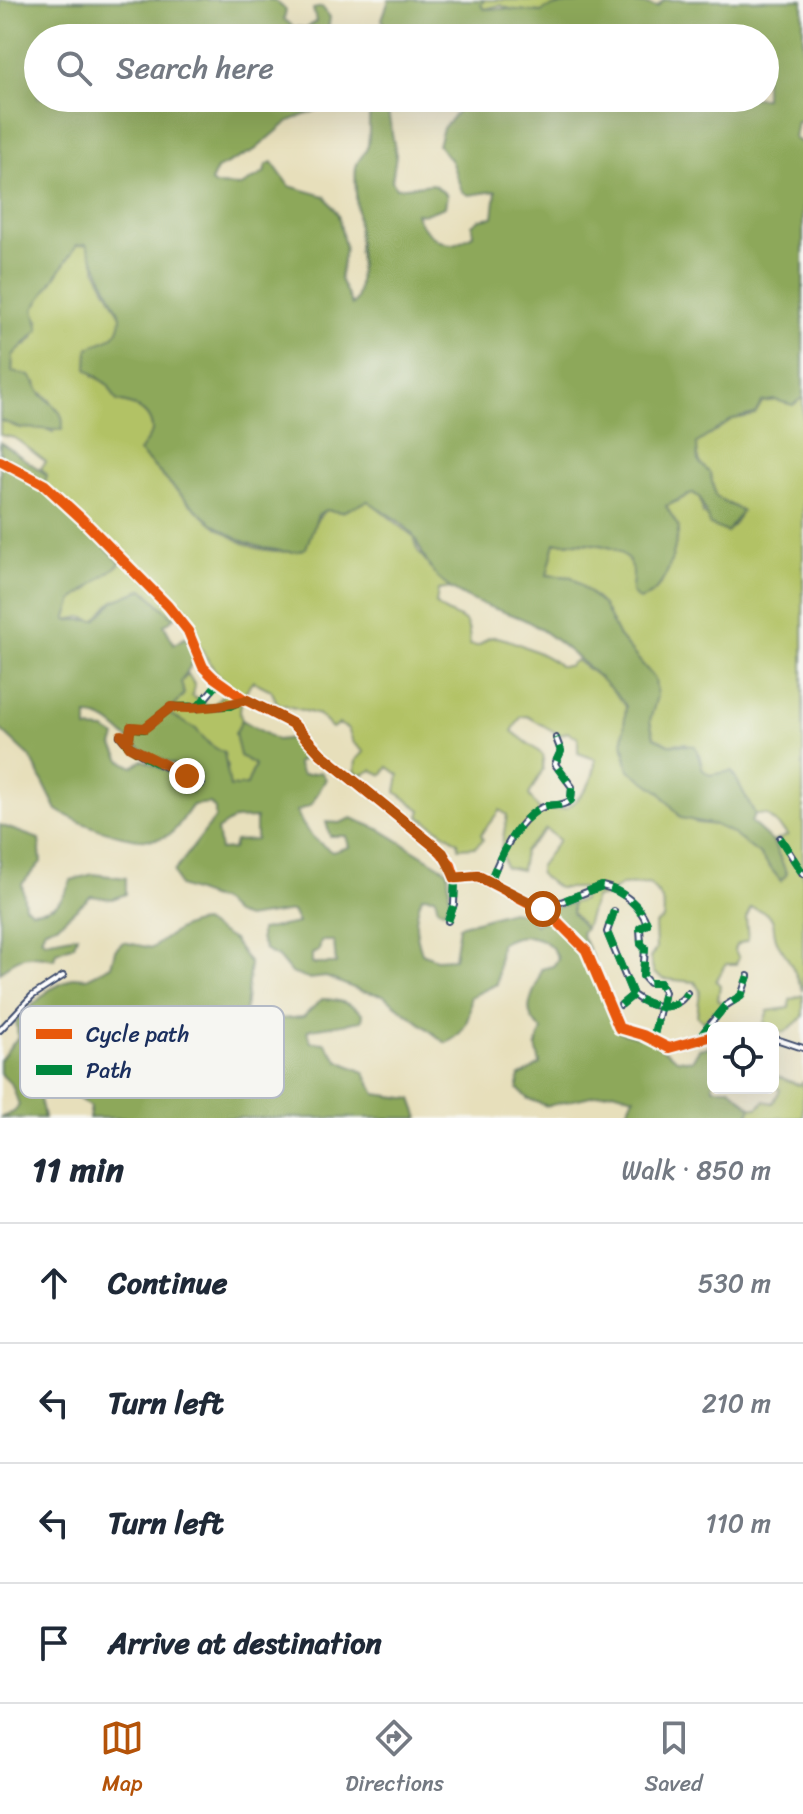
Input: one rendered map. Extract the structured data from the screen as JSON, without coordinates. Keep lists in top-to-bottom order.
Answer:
{
  "legend": ["Cycle path", "Path"],
  "page": {
    "search": "Search here",
    "heading": ["11 min", "Walk · 850 m"],
    "list": [
      ["Continue", "530 m"],
      ["Turn left", "210 m"],
      ["Turn left", "110 m"],
      "Arrive at destination"
    ],
    "nav": ["Map", "Directions", "Saved"]
  }
}
